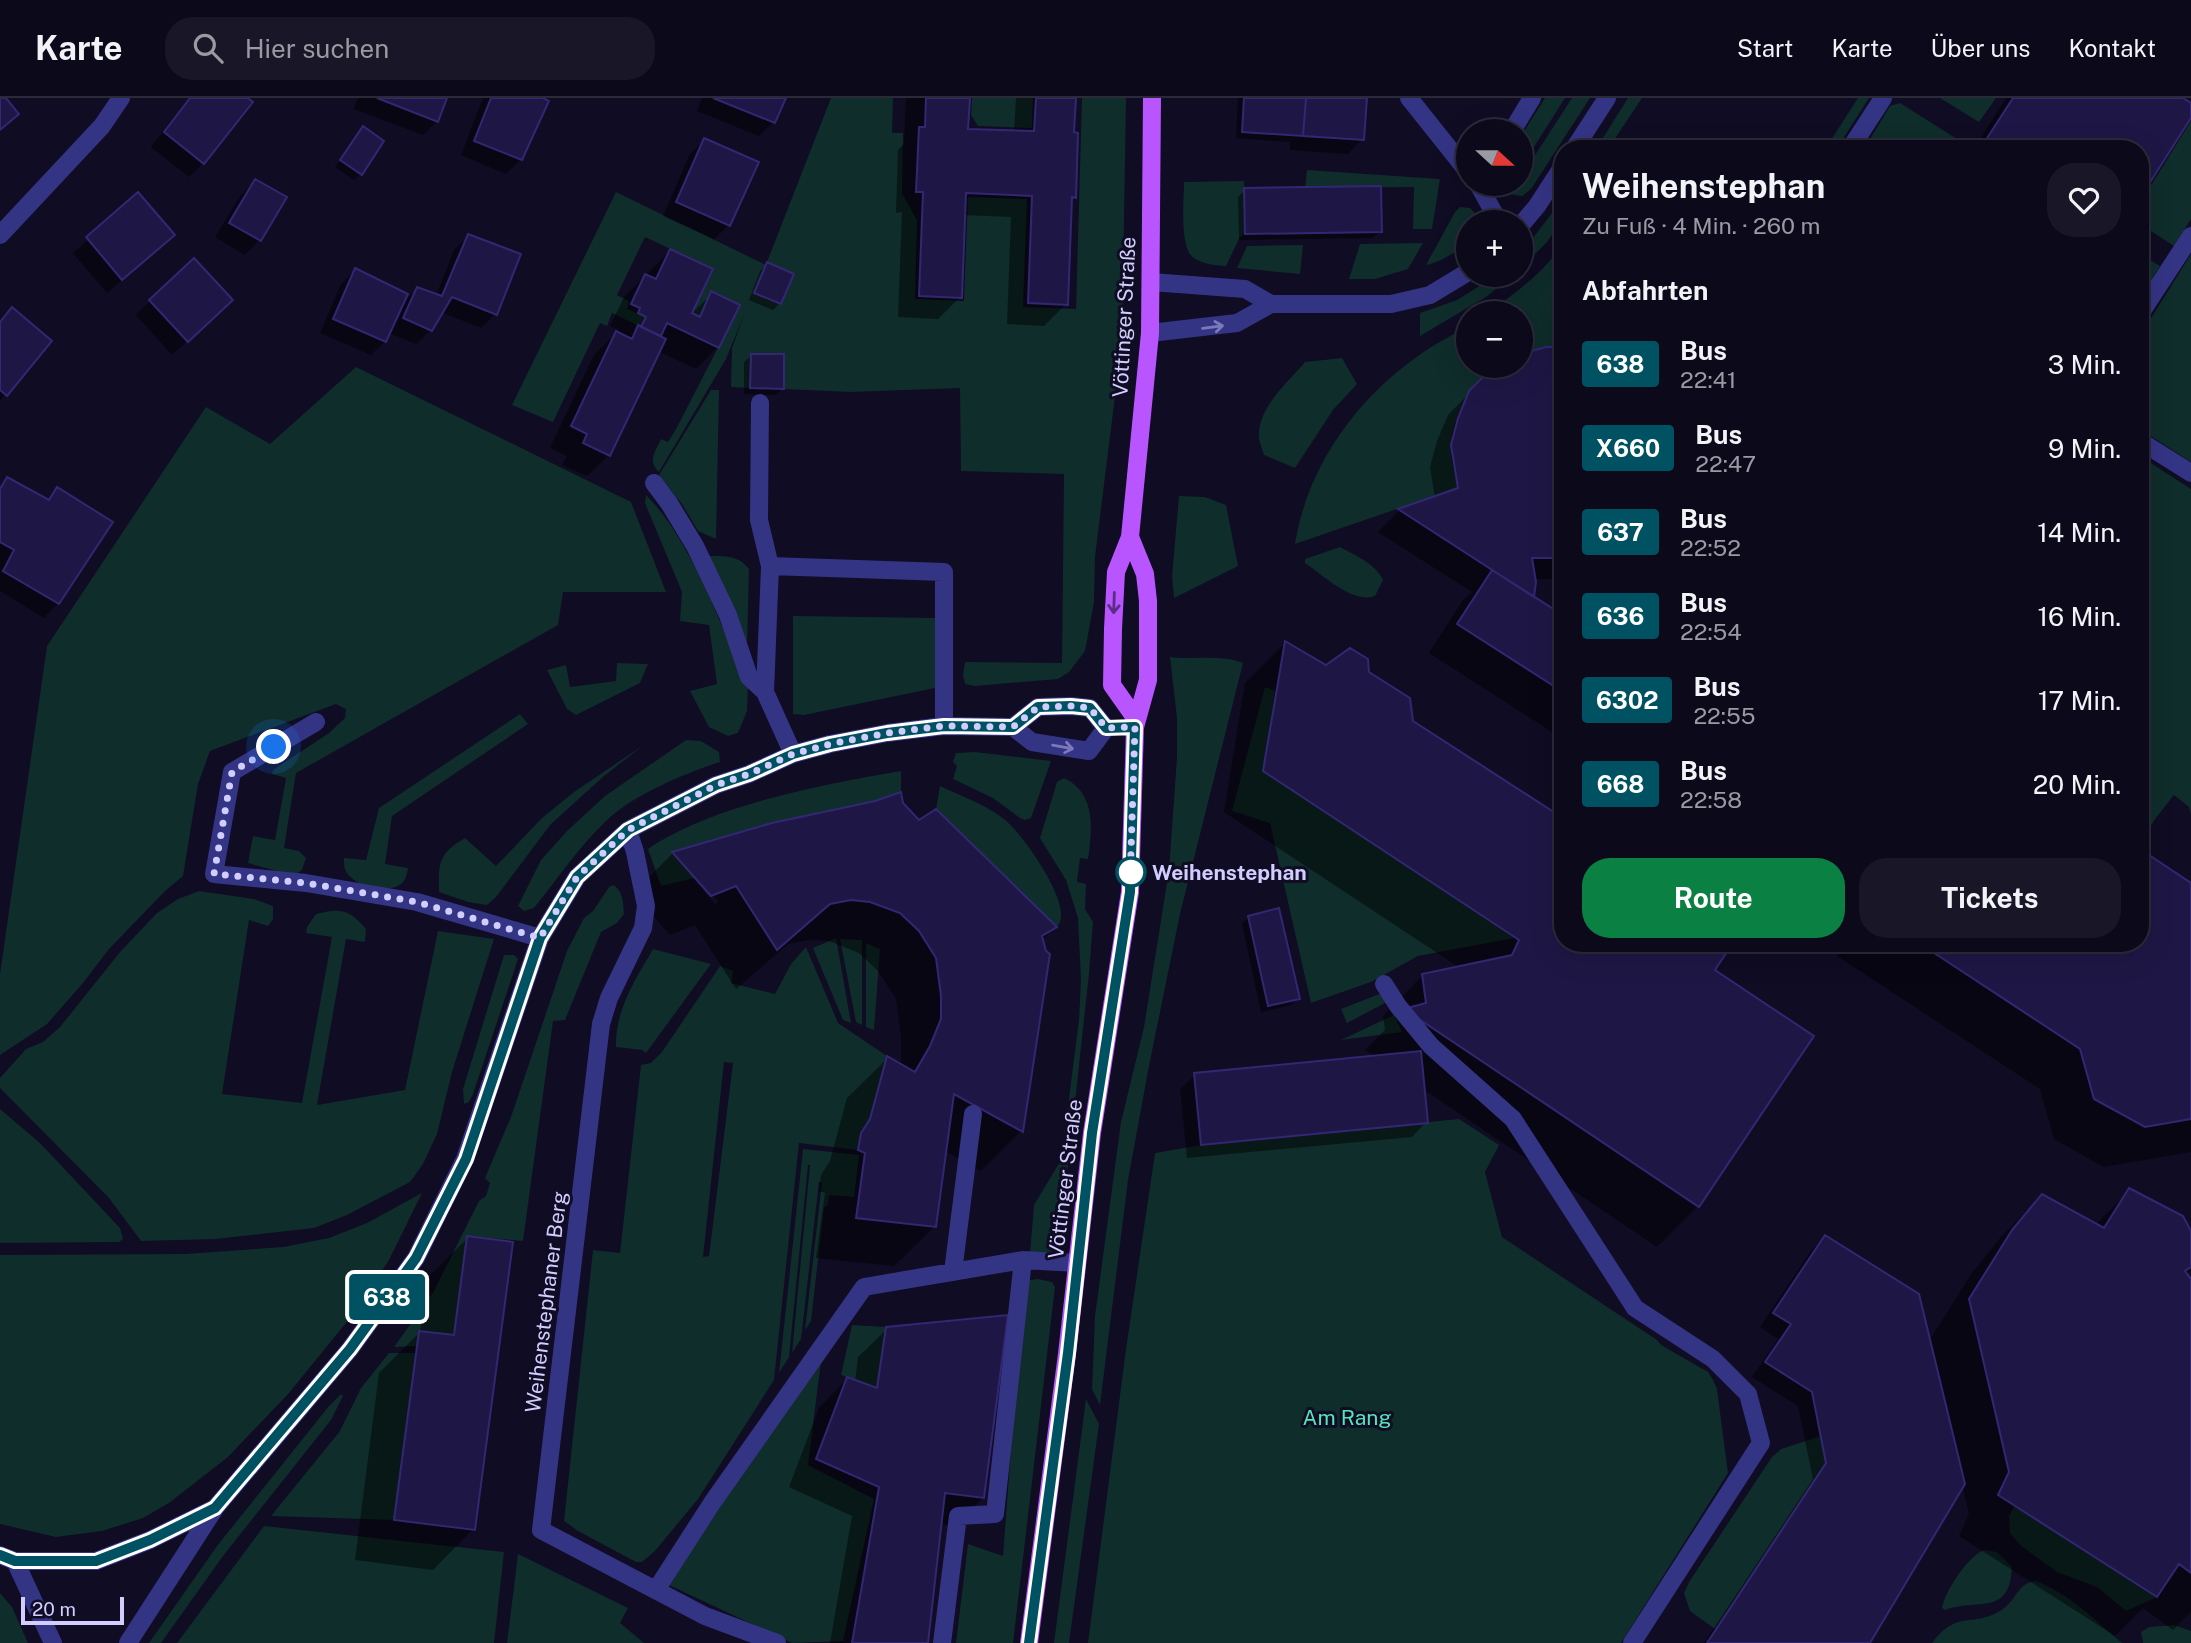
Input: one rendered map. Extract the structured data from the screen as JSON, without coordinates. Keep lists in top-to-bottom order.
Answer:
{
  "streets": {
    "main road": ["Vöttinger Straße"],
    "street": ["Weihenstephaner Berg"]
  },
  "parks": ["Am Rang"],
  "places": ["Weihenstephan"],
  "lines": ["bus line 638"],
  "scale_bar": "20 m",
  "north": "right",
  "page": {
    "header": "Karte",
    "search": "Hier suchen",
    "nav": [
      "Start",
      "Karte",
      "Über uns",
      "Kontakt"
    ],
    "on_map": "638",
    "map_buttons": ["+", "−"],
    "heading": [
      ["Weihenstephan", "Zu Fuß · 4 Min. · 260 m"],
      "Abfahrten"
    ],
    "list": [
      {
        "mark": "638",
        "name": "Bus",
        "note": "22:41",
        "value": "3 Min."
      },
      {
        "mark": "X660",
        "name": "Bus",
        "note": "22:47",
        "value": "9 Min."
      },
      {
        "mark": "637",
        "name": "Bus",
        "note": "22:52",
        "value": "14 Min."
      },
      {
        "mark": "636",
        "name": "Bus",
        "note": "22:54",
        "value": "16 Min."
      },
      {
        "mark": "6302",
        "name": "Bus",
        "note": "22:55",
        "value": "17 Min."
      },
      {
        "mark": "668",
        "name": "Bus",
        "note": "22:58",
        "value": "20 Min."
      }
    ],
    "buttons": ["Route", "Tickets"],
    "scale": "20 m"
  }
}
